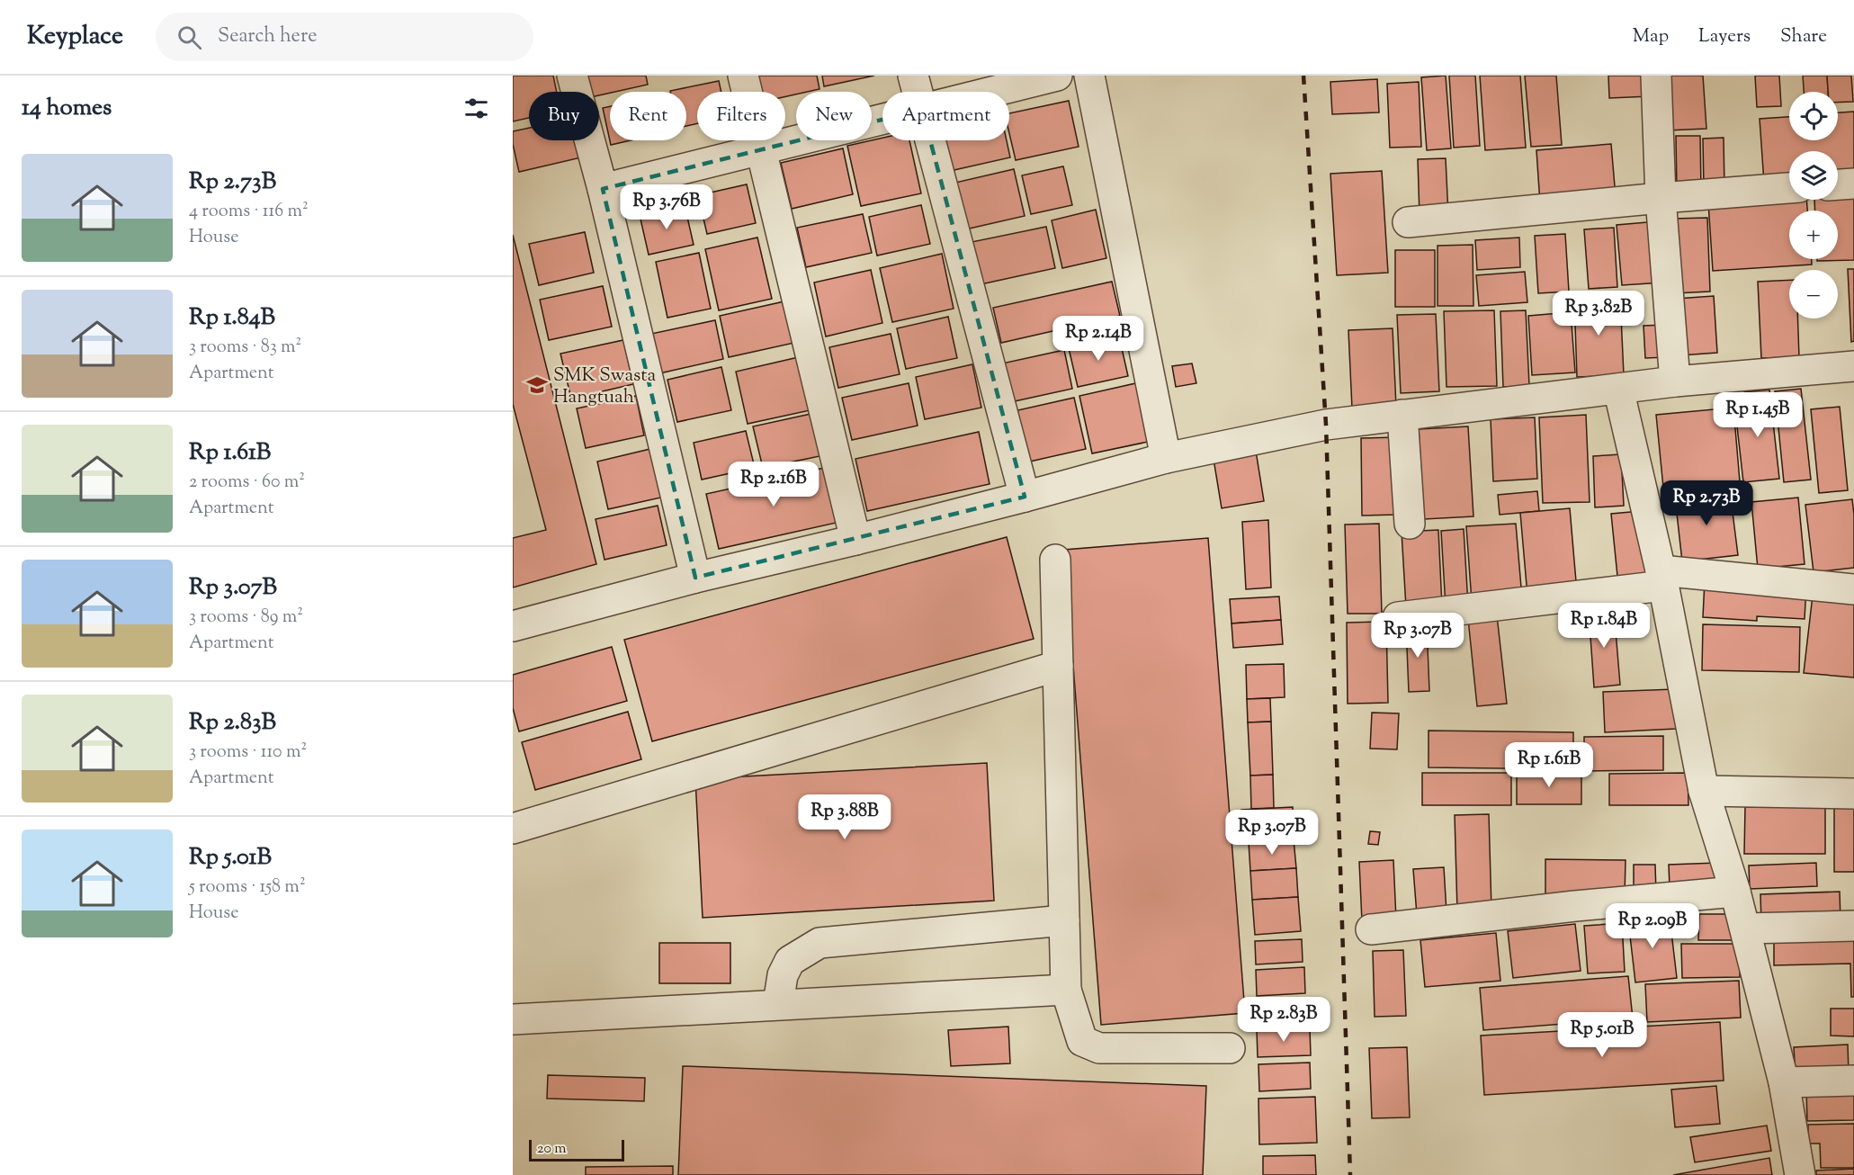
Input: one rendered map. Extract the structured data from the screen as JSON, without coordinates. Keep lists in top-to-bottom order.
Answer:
{
  "places": {
    "school or university": ["SMK Swasta Hangtuah"]
  },
  "scale_bar": "20 m",
  "page": {
    "header": "Keyplace",
    "search": "Search here",
    "nav": ["Map", "Layers", "Share"],
    "heading": "14 homes",
    "map_buttons": ["+", "−"],
    "chip": [
      "Buy",
      "Rent",
      "Filters",
      "New",
      "Apartment"
    ],
    "list": [
      {
        "name": "Rp 2.73B",
        "note": "4 rooms · 116 m² · House"
      },
      {
        "name": "Rp 1.84B",
        "note": "3 rooms · 83 m² · Apartment"
      },
      {
        "name": "Rp 1.61B",
        "note": "2 rooms · 60 m² · Apartment"
      },
      {
        "name": "Rp 3.07B",
        "note": "3 rooms · 89 m² · Apartment"
      },
      {
        "name": "Rp 2.83B",
        "note": "3 rooms · 110 m² · Apartment"
      },
      {
        "name": "Rp 5.01B",
        "note": "5 rooms · 158 m² · House"
      }
    ],
    "price": [
      "Rp 3.76B",
      "Rp 3.82B",
      "Rp 2.14B",
      "Rp 1.45B",
      "Rp 2.16B",
      "Rp 2.73B",
      "Rp 1.84B",
      "Rp 3.07B",
      "Rp 1.61B",
      "Rp 3.88B",
      "Rp 3.07B",
      "Rp 2.09B",
      "Rp 2.83B",
      "Rp 5.01B"
    ],
    "scale": "20 m"
  }
}
